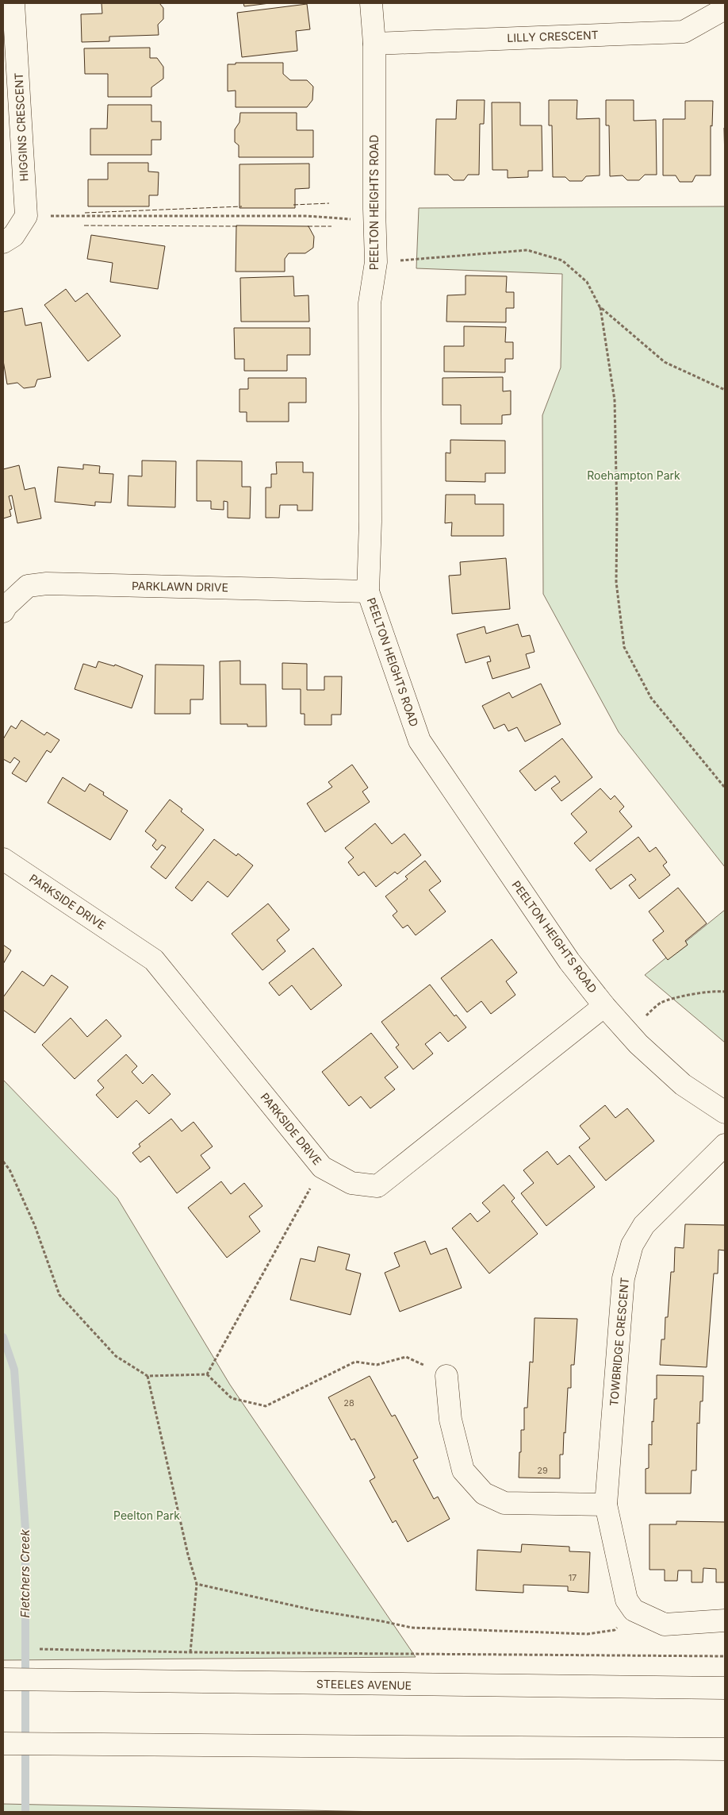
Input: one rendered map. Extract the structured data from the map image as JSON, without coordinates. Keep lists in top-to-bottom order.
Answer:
{
  "streets": {
    "street": [
      "LILLY CRESCENT",
      "HIGGINS CRESCENT",
      "PEELTON HEIGHTS ROAD",
      "PARKLAWN DRIVE",
      "PARKSIDE DRIVE",
      "TOWBRIDGE CRESCENT",
      "STEELES AVENUE"
    ]
  },
  "crossings": [
    ["LILLY CRESCENT", "PEELTON HEIGHTS ROAD"],
    ["PEELTON HEIGHTS ROAD", "PARKLAWN DRIVE"],
    ["PEELTON HEIGHTS ROAD", "PARKSIDE DRIVE"]
  ],
  "water": ["Fletchers Creek"],
  "parks": ["Roehampton Park", "Peelton Park"],
  "house_numbers": ["28", "29", "17"]
}
